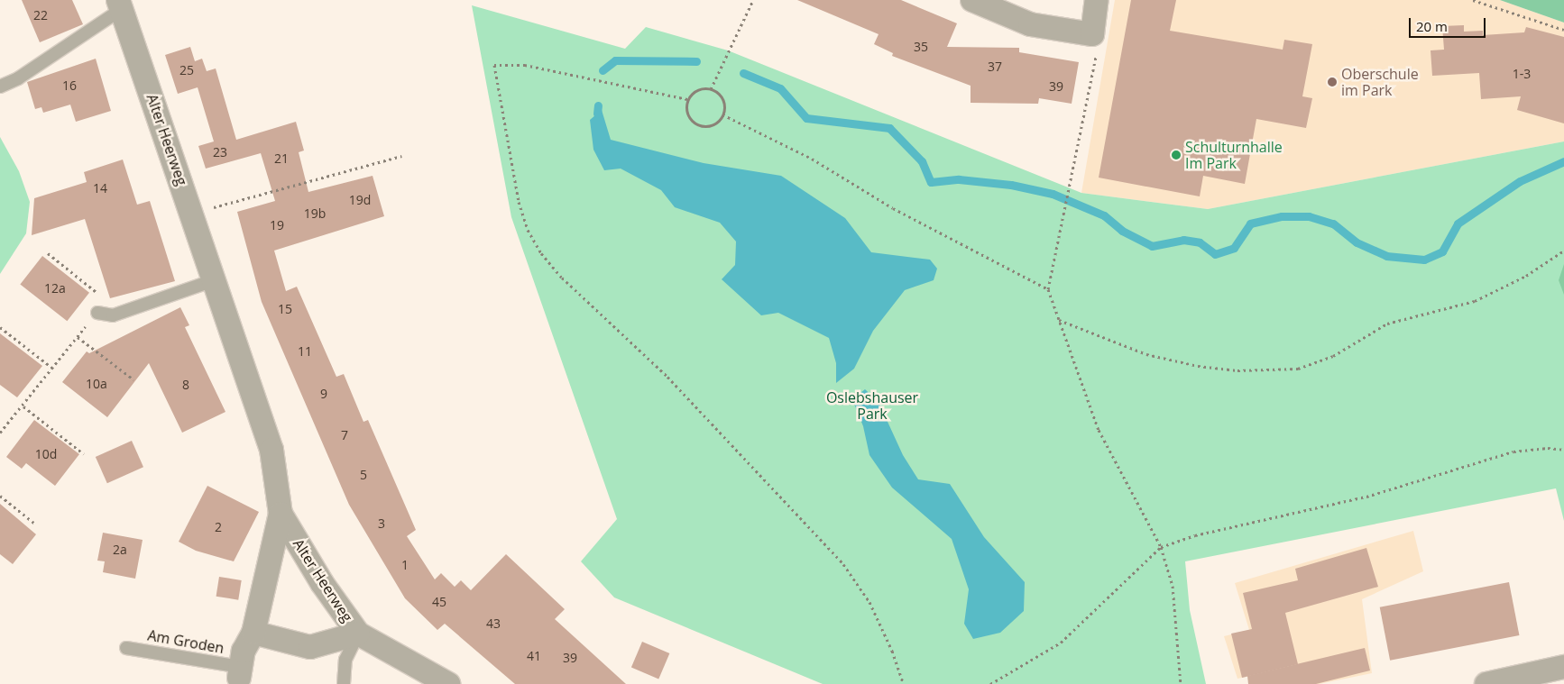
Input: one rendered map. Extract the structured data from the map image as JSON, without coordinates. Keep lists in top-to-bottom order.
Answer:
{
  "streets": {
    "street": ["Alter Heerweg"],
    "lane": ["Am Groden"]
  },
  "parks": ["Oslebshauser Park"],
  "places": ["Oberschule im Park", "Schulturnhalle Im Park"],
  "house_numbers": [
    "22",
    "35",
    "37",
    "25",
    "1-3",
    "16",
    "39",
    "23",
    "21",
    "14",
    "19d",
    "19b",
    "19",
    "12a",
    "15",
    "11",
    "10a",
    "8",
    "9",
    "7",
    "10d",
    "5",
    "3",
    "2",
    "2a",
    "1",
    "45",
    "43",
    "41",
    "39"
  ],
  "scale_bar": "20 m"
}
